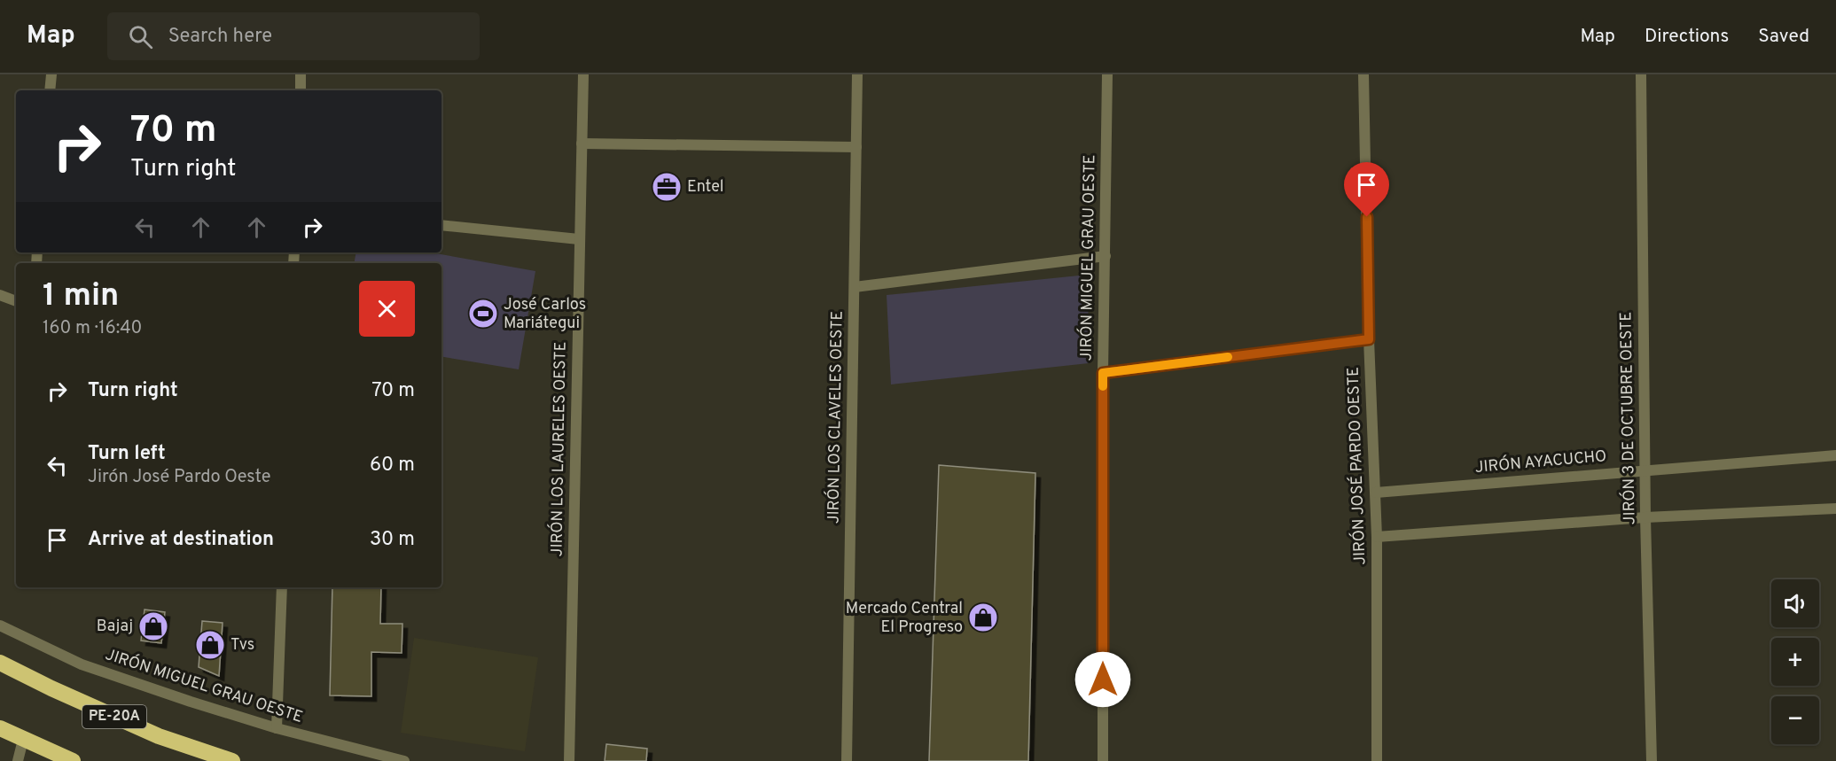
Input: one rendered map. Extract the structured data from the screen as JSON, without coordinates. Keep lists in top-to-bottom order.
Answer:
{
  "streets": {
    "highway": ["PE-20A"],
    "street": [
      "JIRÓN MIGUEL GRAU OESTE",
      "JIRÓN LOS CLAVELES OESTE",
      "JIRÓN 3 DE OCTUBRE OESTE",
      "JIRÓN LOS LAURELES OESTE",
      "JIRÓN AYACUCHO",
      "JIRÓN JOSÉ PARDO OESTE"
    ]
  },
  "crossings": [
    ["JIRÓN 3 DE OCTUBRE OESTE", "JIRÓN AYACUCHO"],
    ["JIRÓN AYACUCHO", "JIRÓN JOSÉ PARDO OESTE"]
  ],
  "places": {
    "office": ["Entel"],
    "sports": ["José Carlos Mariátegui"],
    "shop": ["Mercado Central El Progreso", "Bajaj", "Tvs"]
  },
  "page": {
    "header": "Map",
    "search": "Search here",
    "nav": ["Map", "Directions", "Saved"],
    "turn": ["70 m", "Turn right"],
    "heading": ["1 min", "160 m · 16:40"],
    "list": [
      {
        "name": "Turn right",
        "value": "70 m"
      },
      {
        "name": "Turn left",
        "note": "Jirón José Pardo Oeste",
        "value": "60 m"
      },
      {
        "name": "Arrive at destination",
        "value": "30 m"
      }
    ],
    "map_buttons": ["+", "−"]
  }
}
